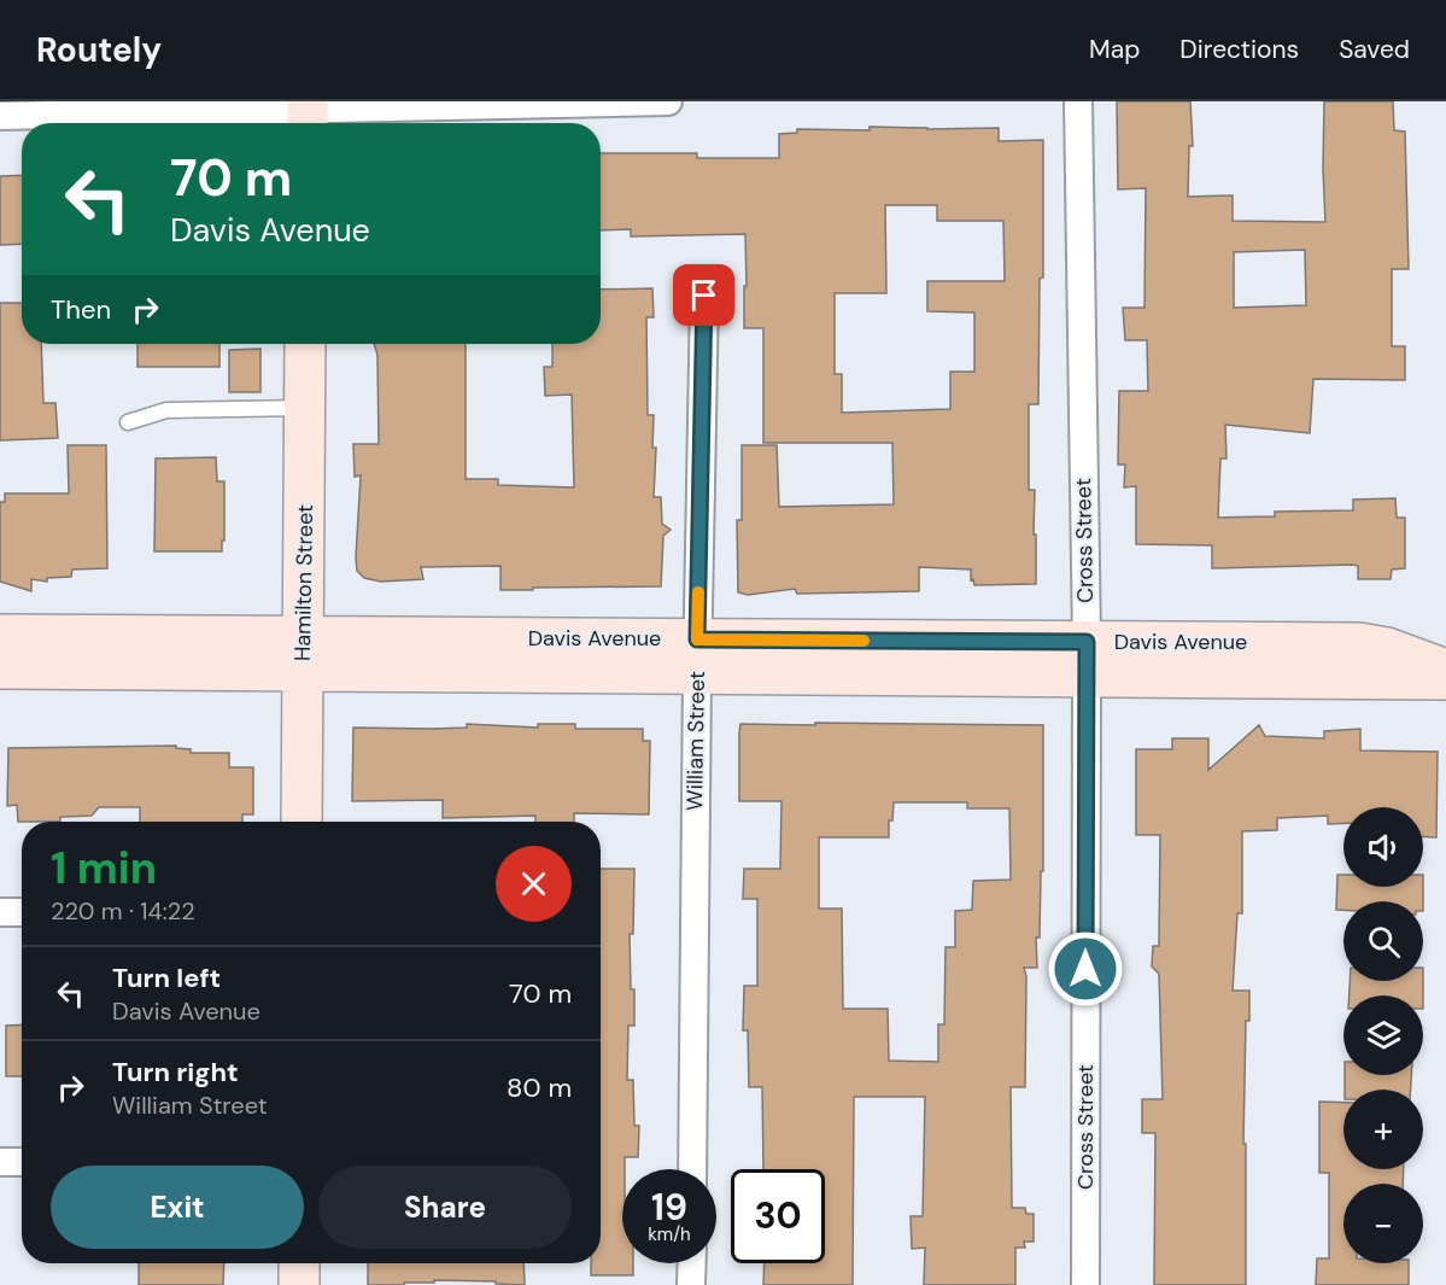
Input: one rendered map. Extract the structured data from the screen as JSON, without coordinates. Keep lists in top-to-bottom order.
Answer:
{
  "streets": {
    "street": [
      "Cross Street",
      "Hamilton Street",
      "Davis Avenue",
      "William Street"
    ]
  },
  "crossings": [
    ["Cross Street", "Davis Avenue"],
    ["Hamilton Street", "Davis Avenue"],
    ["Davis Avenue", "William Street"]
  ],
  "page": {
    "header": "Routely",
    "nav": ["Map", "Directions", "Saved"],
    "turn": ["70 m", "Davis Avenue"],
    "then": "Then",
    "map_buttons": ["+", "−"],
    "heading": ["1 min", "220 m · 14:22"],
    "list": [
      {
        "name": "Turn left",
        "note": "Davis Avenue",
        "value": "70 m"
      },
      {
        "name": "Turn right",
        "note": "William Street",
        "value": "80 m"
      }
    ],
    "buttons": ["Exit", "Share"],
    "speed": "19 km/h",
    "limit": "30"
  }
}
